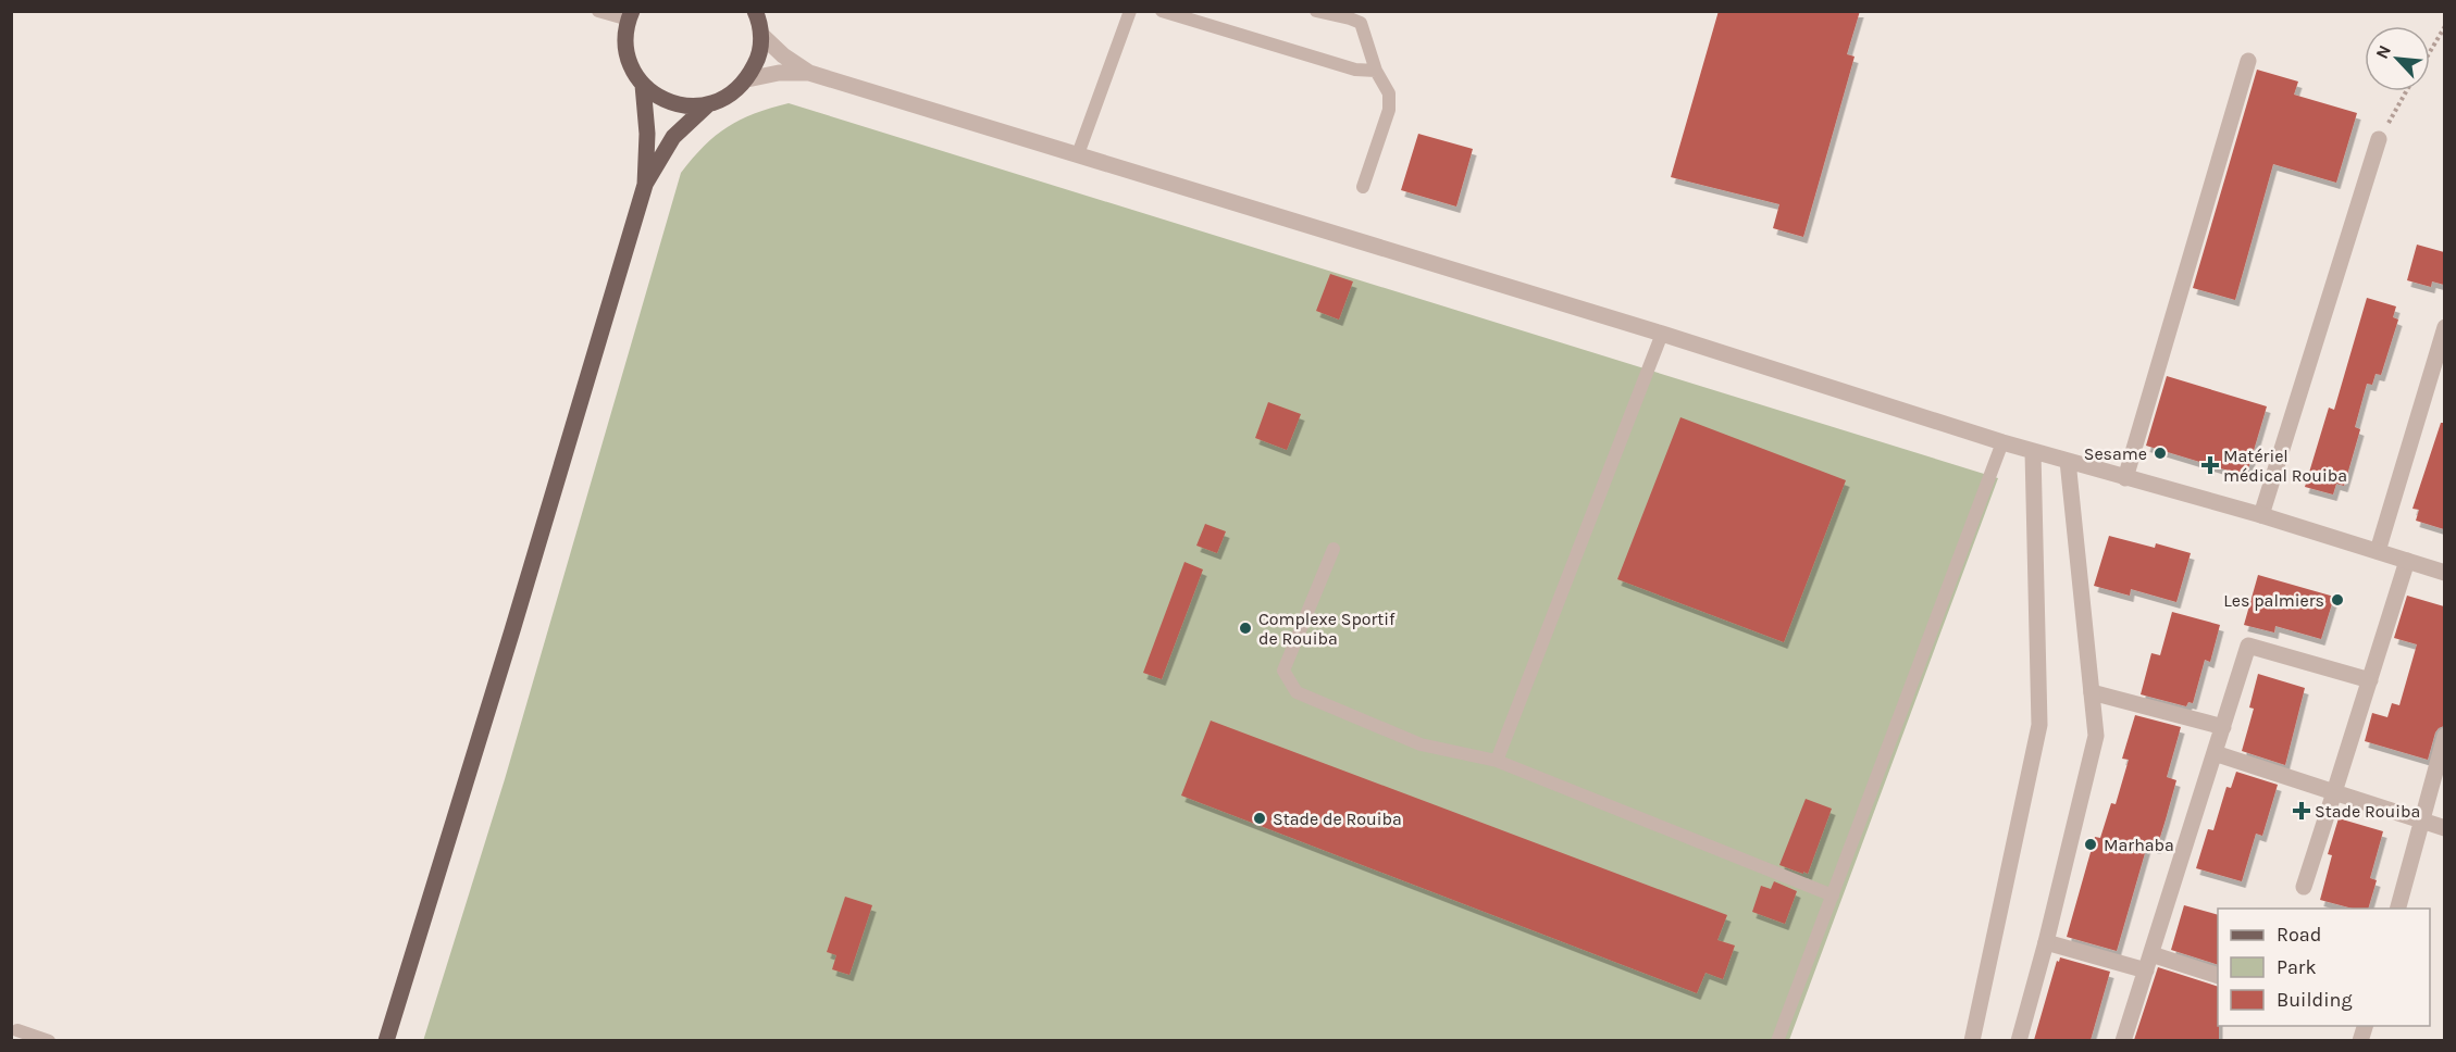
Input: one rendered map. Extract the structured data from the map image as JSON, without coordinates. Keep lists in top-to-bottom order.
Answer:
{
  "places": {
    "other": [
      "Sesame",
      "Les palmiers",
      "Complexe Sportif de Rouiba",
      "Stade de Rouiba",
      "Marhaba"
    ],
    "health": ["Matériel médical Rouiba", "Stade Rouiba"]
  },
  "legend": ["Road", "Park", "Building"],
  "north": "top left"
}
